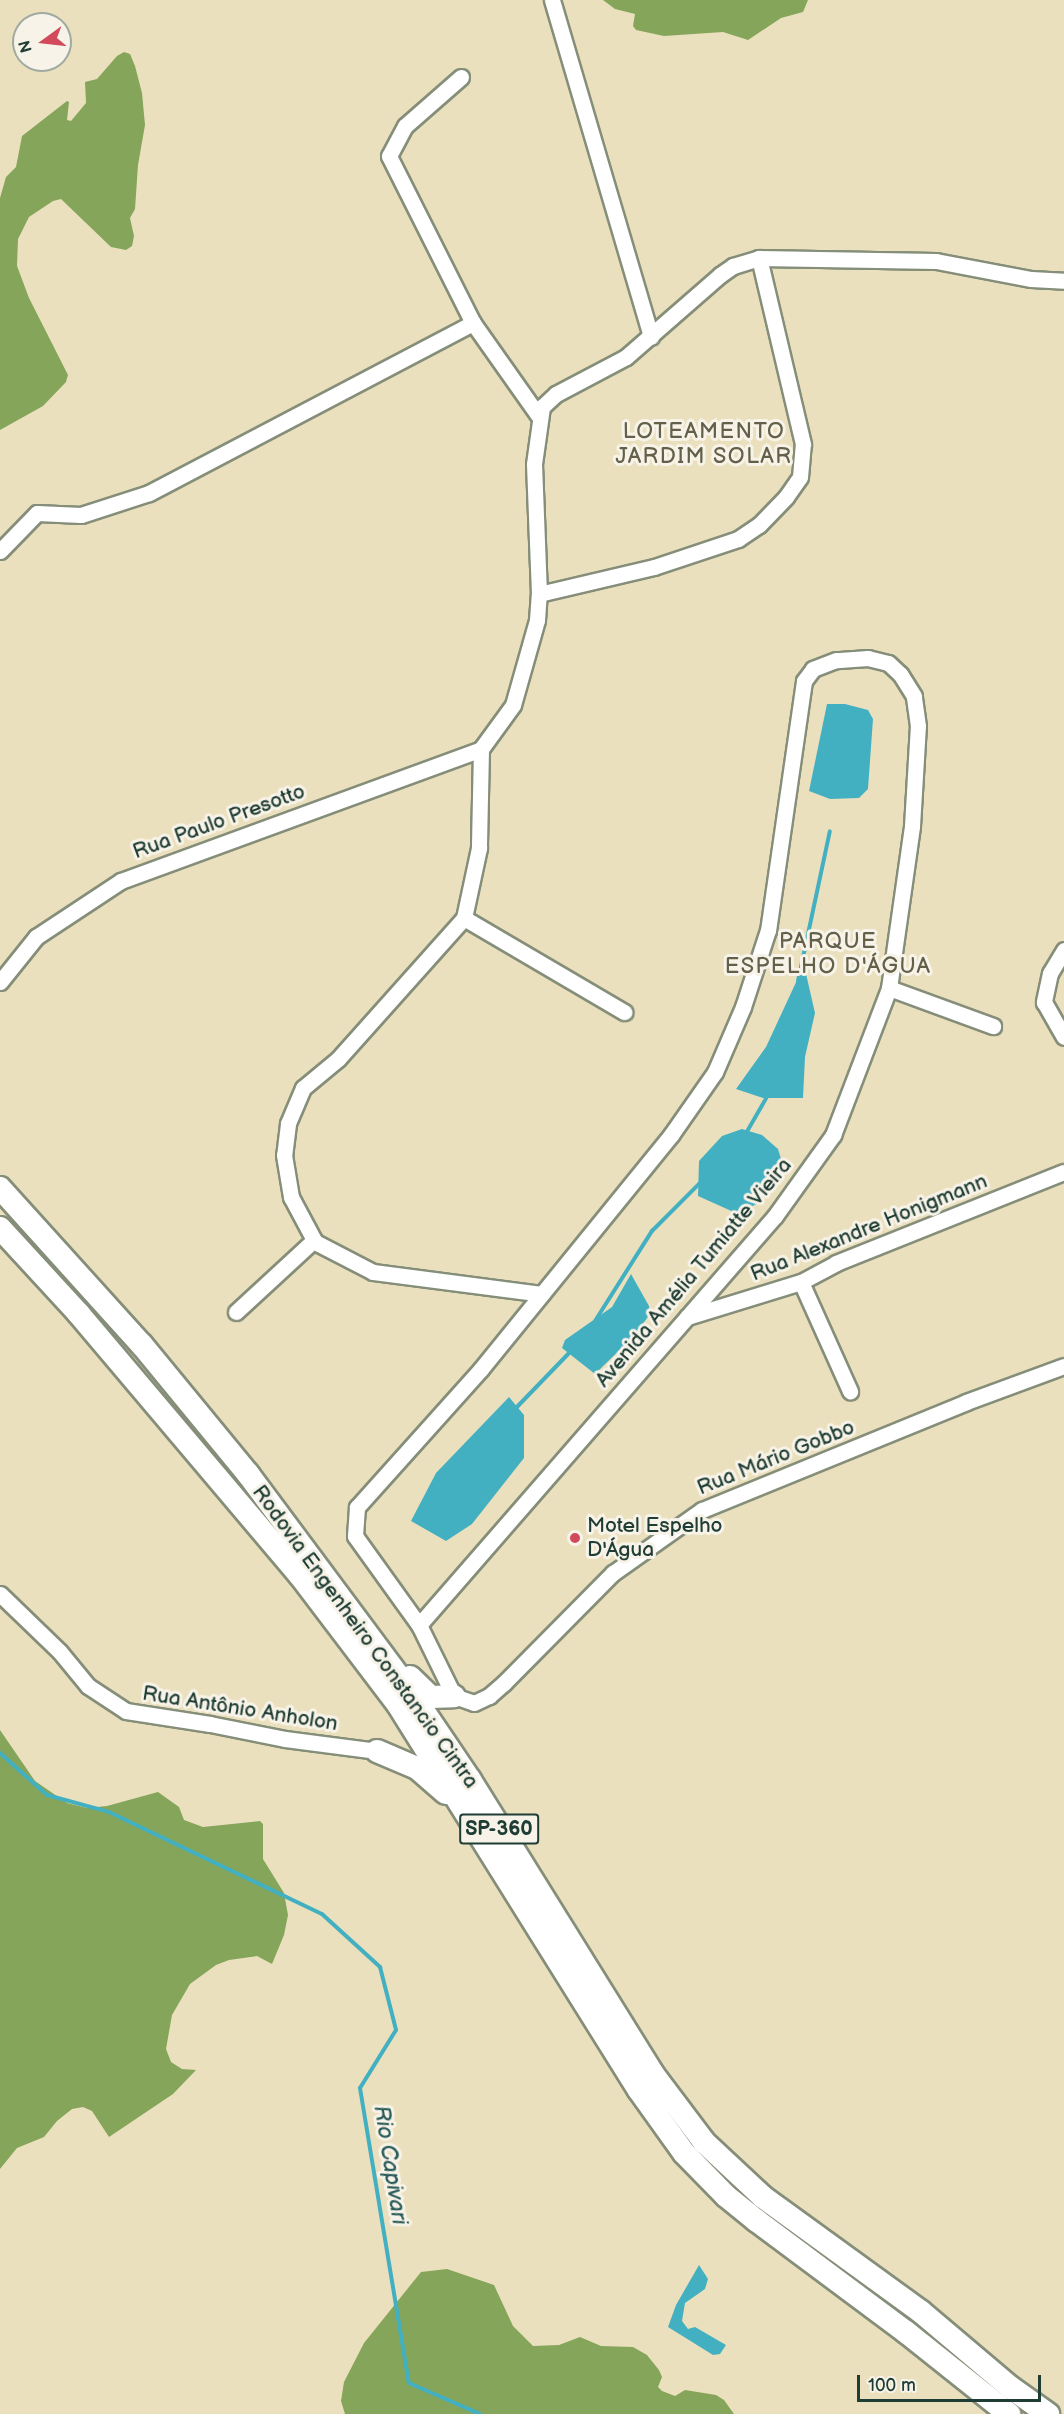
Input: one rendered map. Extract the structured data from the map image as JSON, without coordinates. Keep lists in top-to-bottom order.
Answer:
{
  "streets": {
    "highway": ["Rodovia Engenheiro Constancio Cintra", "SP-360"],
    "street": [
      "Rua Paulo Presotto",
      "Rua Alexandre Honigmann",
      "Avenida Amélia Tumiatte Vieira",
      "Rua Mário Gobbo",
      "Rua Antônio Anholon"
    ]
  },
  "crossings": [
    ["Rua Alexandre Honigmann", "Avenida Amélia Tumiatte Vieira"]
  ],
  "districts": ["LOTEAMENTO JARDIM SOLAR", "PARQUE ESPELHO D'ÁGUA"],
  "water": ["Rio Capivari"],
  "places": ["Motel Espelho D'Água"],
  "scale_bar": "100 m",
  "north": "left"
}
